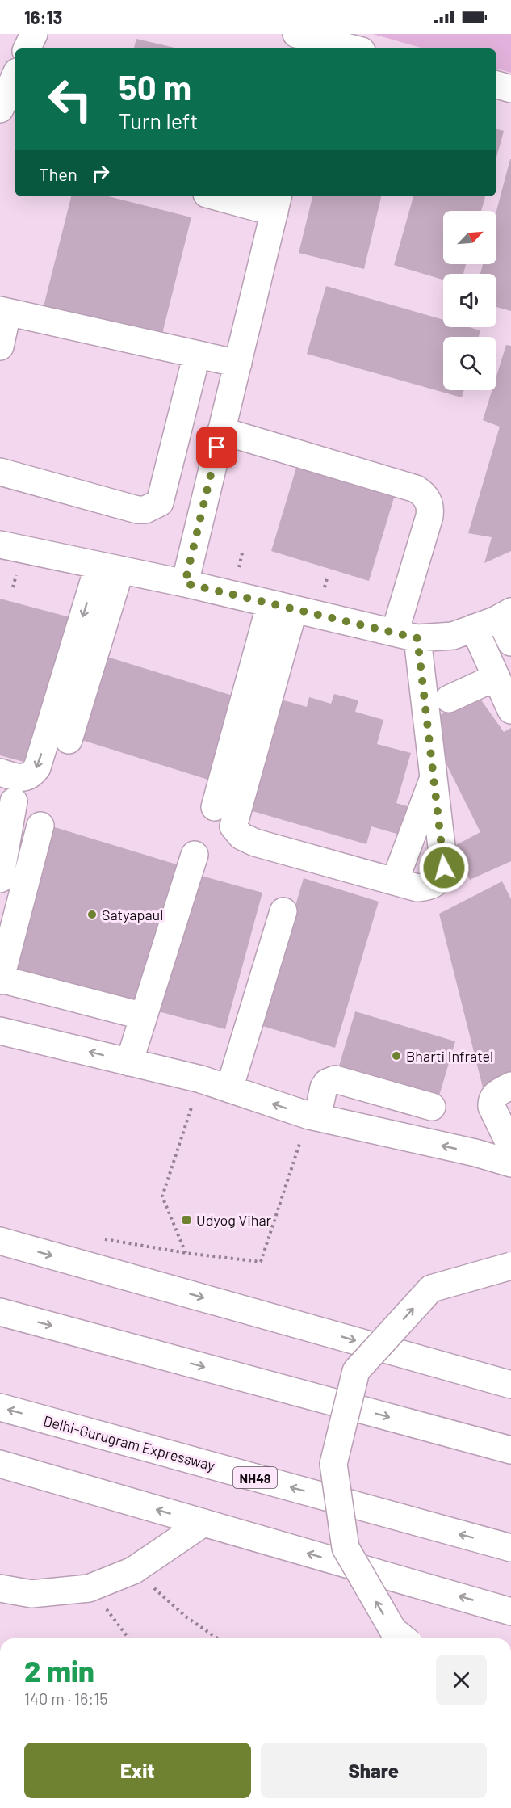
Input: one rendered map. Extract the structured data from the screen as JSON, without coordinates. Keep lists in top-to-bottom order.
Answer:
{
  "streets": {
    "main road": ["Delhi-Gurugram Expressway", "NH48"]
  },
  "places": {
    "other": ["Satyapaul", "Bharti Infratel"],
    "transit": ["Udyog Vihar"]
  },
  "north": "top right",
  "page": {
    "status": "16:13",
    "turn": ["50 m", "Turn left"],
    "then": "Then",
    "heading": ["2 min", "140 m · 16:15"],
    "buttons": ["Exit", "Share"]
  }
}
